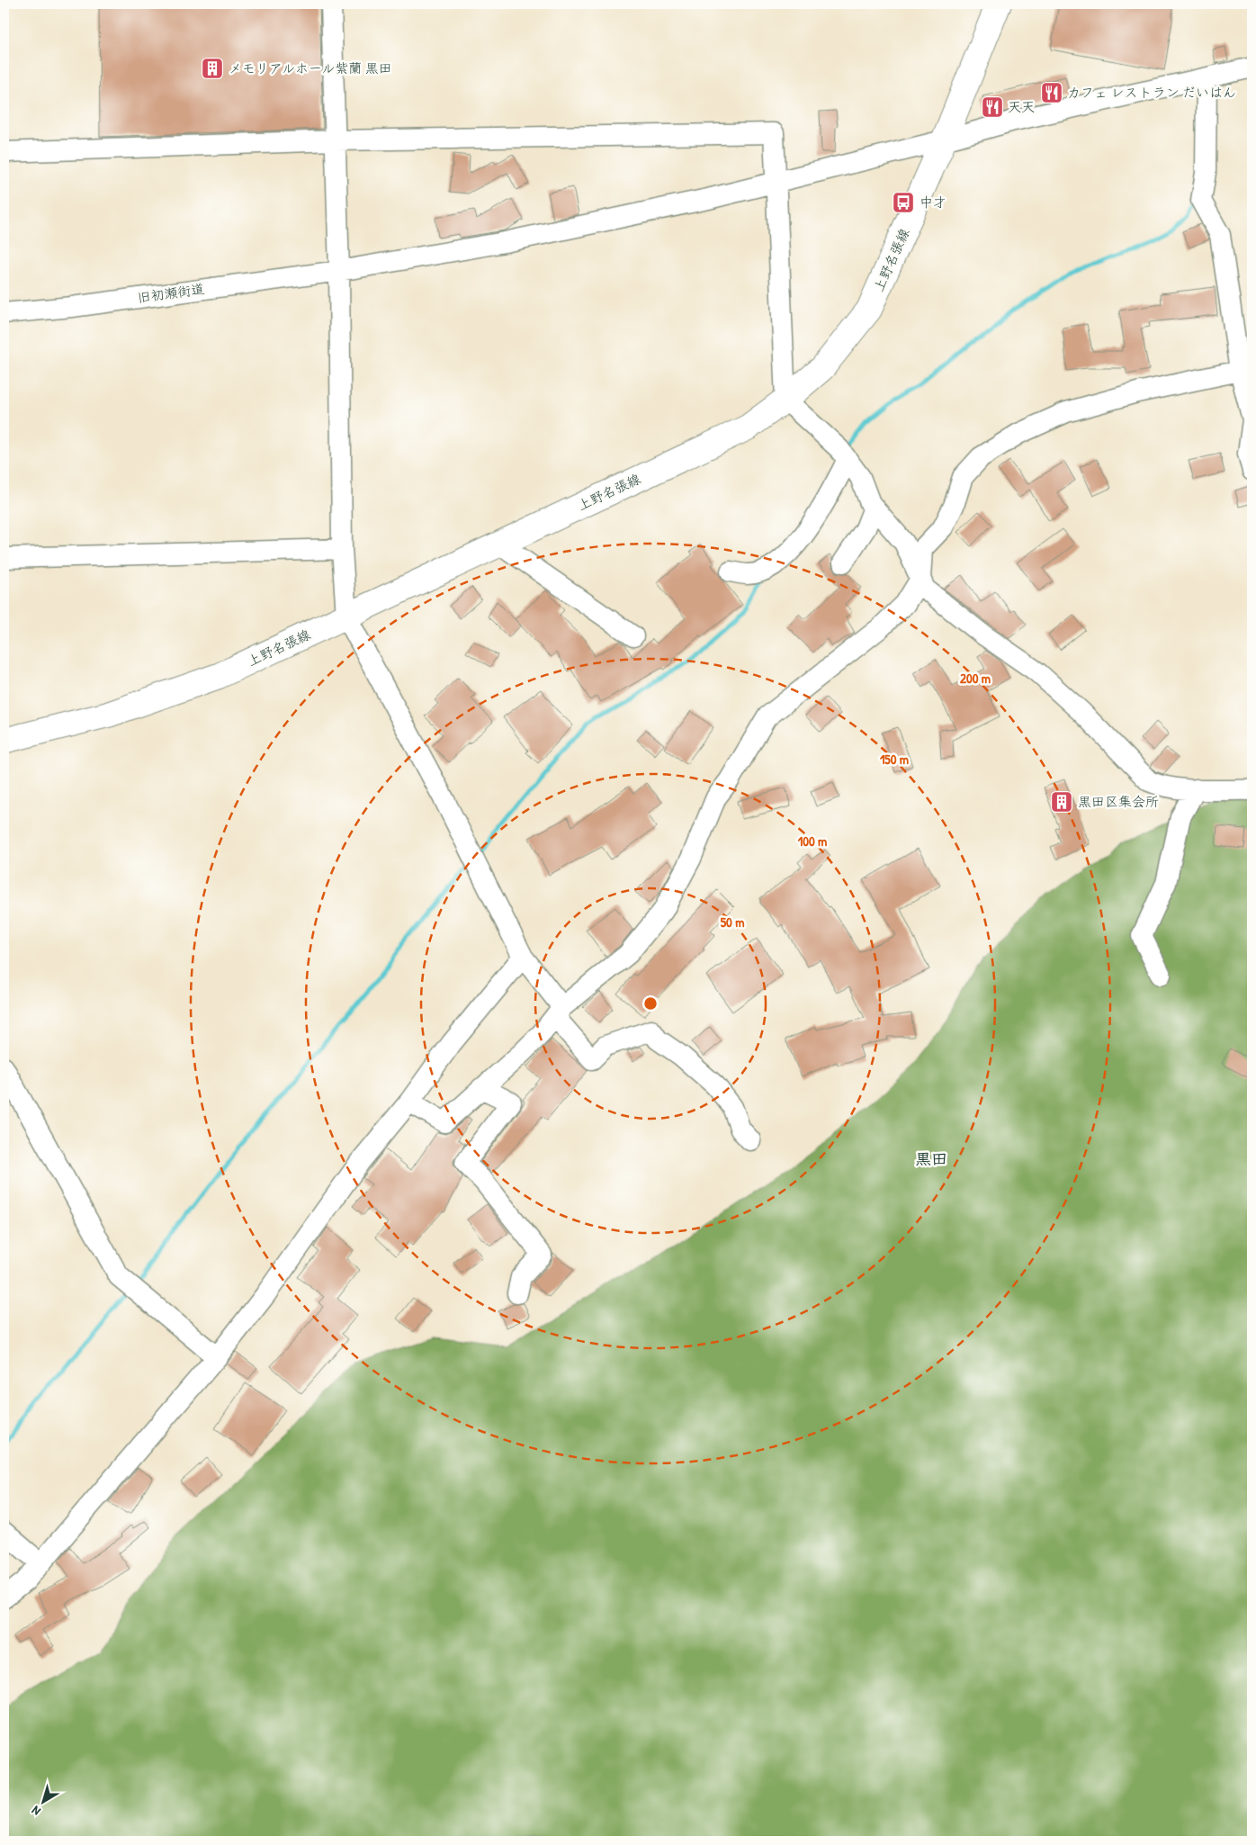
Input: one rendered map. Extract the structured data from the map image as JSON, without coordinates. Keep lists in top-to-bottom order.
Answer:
{
  "streets": {
    "main road": ["上野名張線"],
    "street": ["旧初瀬街道"]
  },
  "crossings": [
    ["上野名張線", "旧初瀬街道"]
  ],
  "districts": ["黒田"],
  "places": {
    "building": ["メモリアルホール紫蘭 黒田", "黒田区集会所"],
    "restaurant": ["カフェ レストラン だいはん", "天天"],
    "bus stop": ["中才"]
  },
  "north": "bottom left",
  "rings": [
    "200 m",
    "150 m",
    "100 m",
    "50 m"
  ]
}
